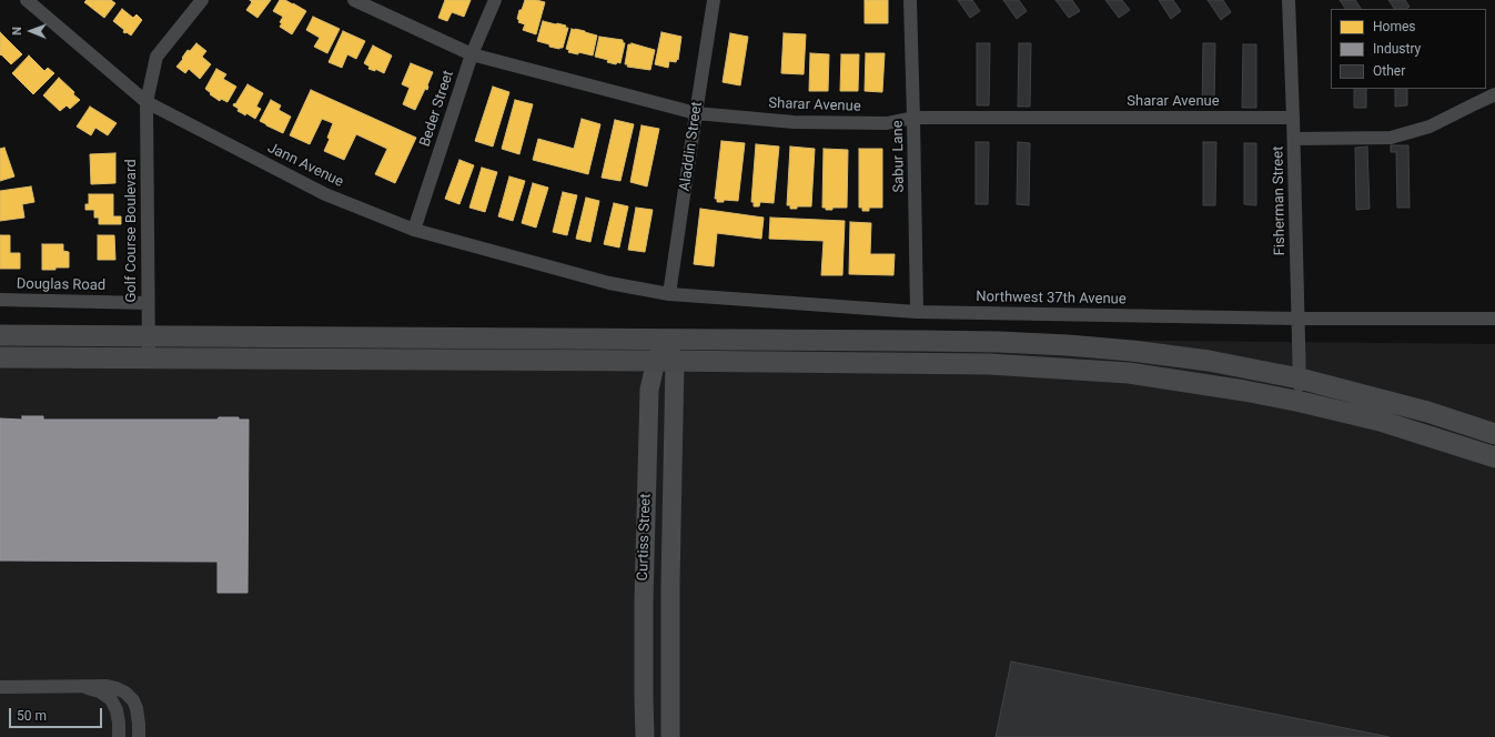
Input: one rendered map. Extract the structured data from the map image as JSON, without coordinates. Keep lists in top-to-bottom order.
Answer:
{
  "streets": {
    "street": [
      "Sharar Avenue",
      "Beder Street",
      "Aladdin Street",
      "Sabur Lane",
      "Jann Avenue",
      "Fisherman Street",
      "Golf Course Boulevard",
      "Douglas Road",
      "Northwest 37th Avenue",
      "Curtiss Street"
    ]
  },
  "crossings": [
    ["Sharar Avenue", "Beder Street"],
    ["Sharar Avenue", "Aladdin Street"],
    ["Sharar Avenue", "Sabur Lane"],
    ["Sharar Avenue", "Fisherman Street"],
    ["Beder Street", "Jann Avenue"],
    ["Aladdin Street", "Northwest 37th Avenue"],
    ["Sabur Lane", "Northwest 37th Avenue"],
    ["Jann Avenue", "Golf Course Boulevard"],
    ["Jann Avenue", "Northwest 37th Avenue"],
    ["Fisherman Street", "Northwest 37th Avenue"],
    ["Golf Course Boulevard", "Douglas Road"]
  ],
  "legend": ["Homes", "Industry", "Other"],
  "scale_bar": "50 m",
  "north": "left"
}
